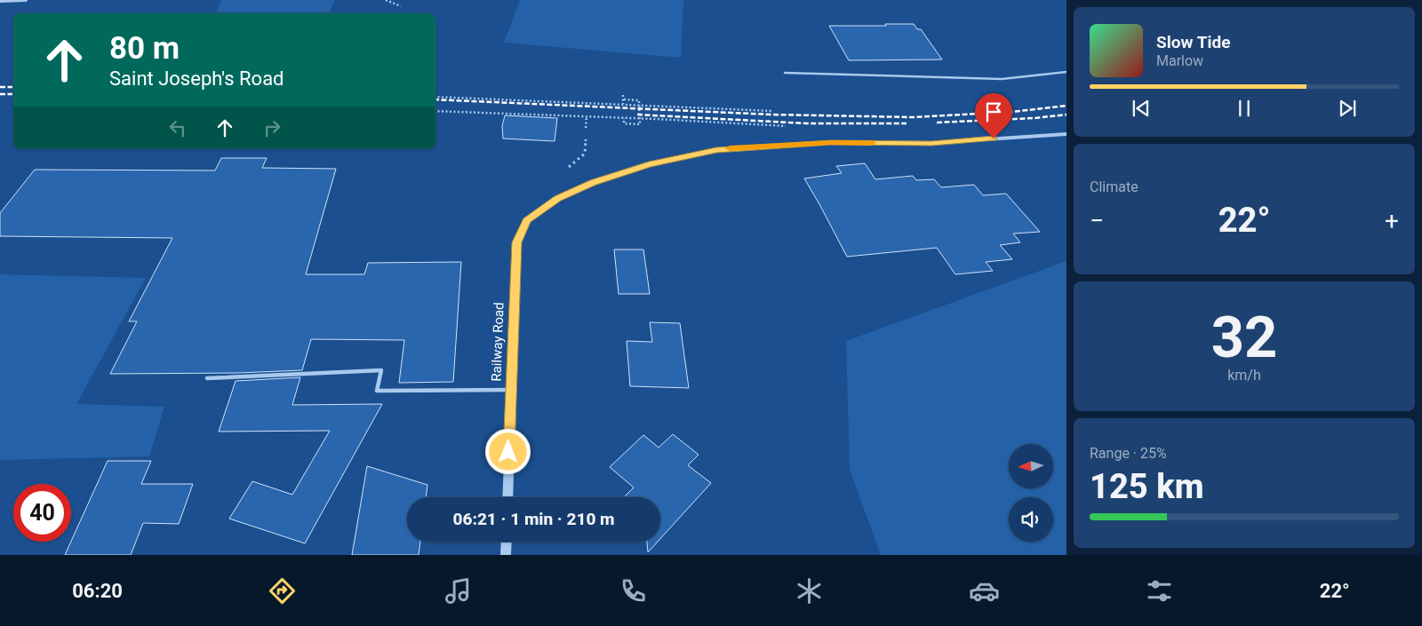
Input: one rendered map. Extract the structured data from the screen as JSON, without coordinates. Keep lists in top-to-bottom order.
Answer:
{
  "streets": {
    "street": ["Railway Road"]
  },
  "north": "left",
  "page": {
    "turn": ["80 m", "Saint Joseph's Road"],
    "song": ["Slow Tide", "Marlow"],
    "tile": [
      "Climate",
      ["32", "km/h"],
      ["Range · 25%", "125 km"]
    ],
    "heat": ["−", "22°", "+"],
    "limit": "40",
    "trip": "06:21 · 1 min · 210 m",
    "tabs": ["06:20", "22°"]
  }
}
